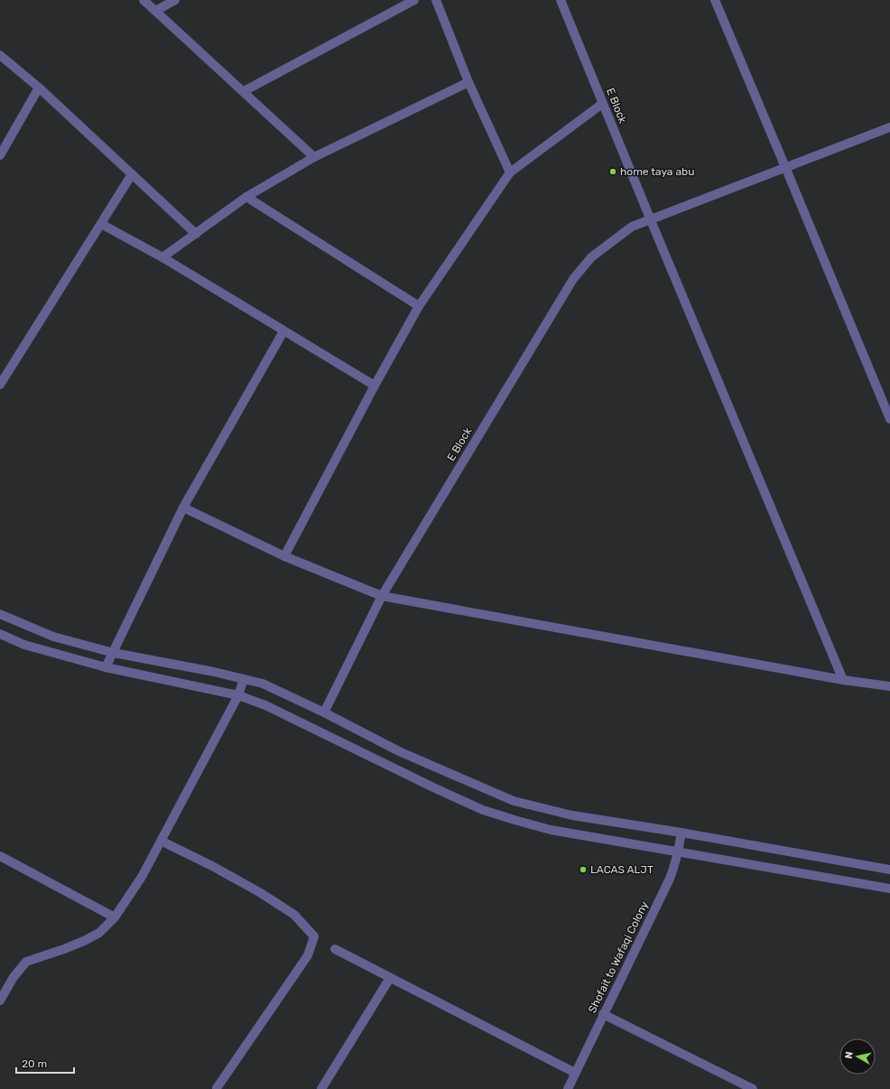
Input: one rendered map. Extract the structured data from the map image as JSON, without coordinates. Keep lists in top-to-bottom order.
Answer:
{
  "streets": {
    "street": ["E Block", "Shofait to Wafaqi Colony"]
  },
  "places": ["home taya abu", "LACAS ALJT"],
  "scale_bar": "20 m",
  "north": "left"
}
